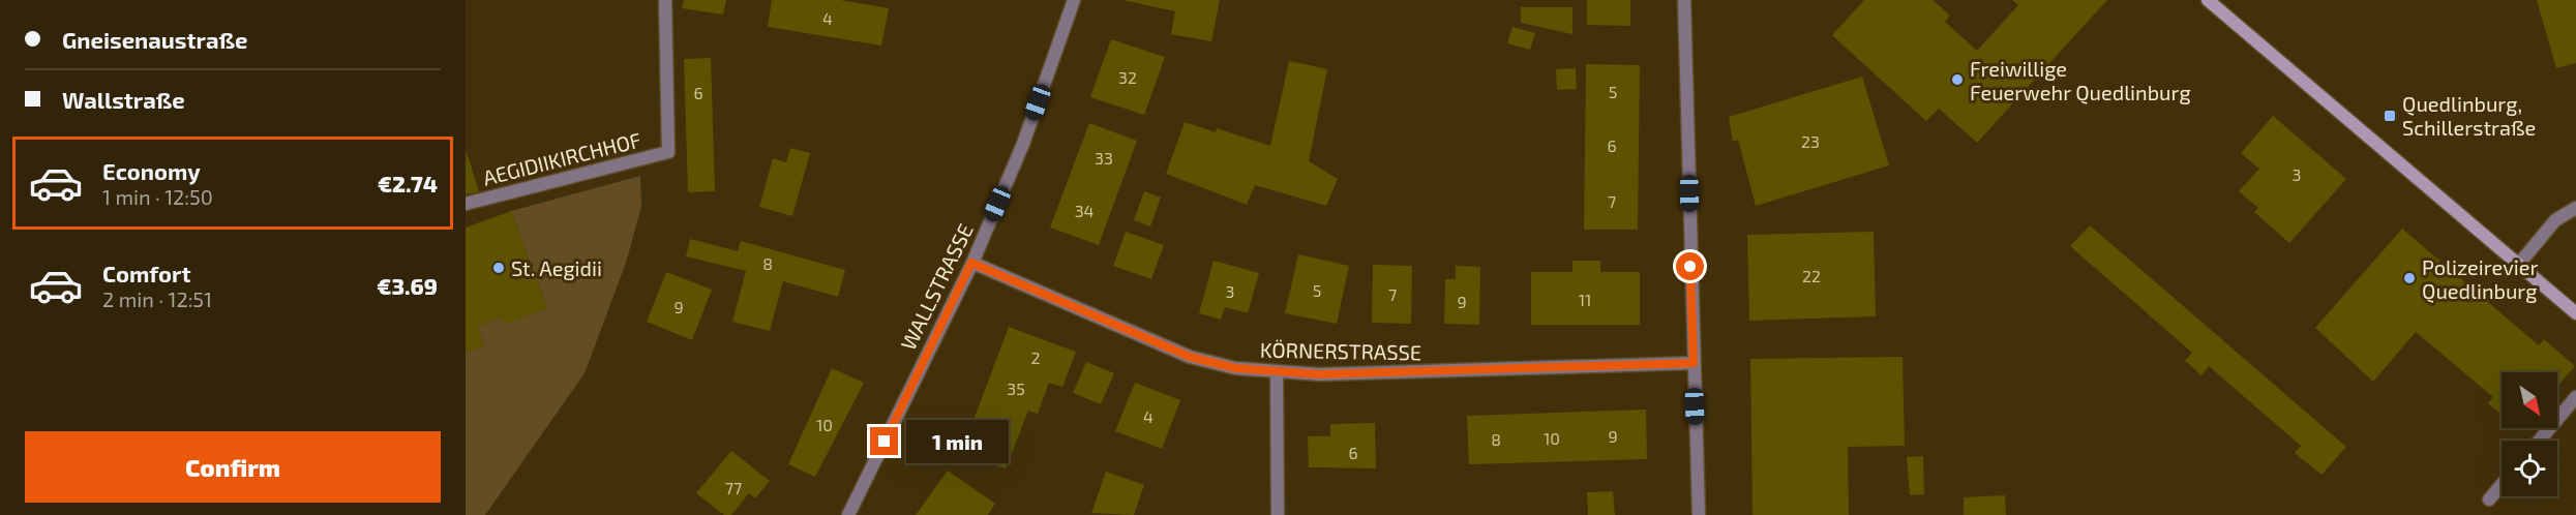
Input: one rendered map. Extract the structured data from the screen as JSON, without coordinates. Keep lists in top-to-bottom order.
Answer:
{
  "streets": {
    "street": ["AEGIDIIKIRCHHOF", "WALLSTRASSE", "KÖRNERSTRASSE"]
  },
  "crossings": [
    ["WALLSTRASSE", "KÖRNERSTRASSE"]
  ],
  "places": {
    "other": ["Freiwillige Feuerwehr Quedlinburg", "St. Aegidii", "Polizeirevier Quedlinburg"],
    "transit": ["Quedlinburg, Schillerstraße"]
  },
  "house_numbers": [
    "4",
    "32",
    "5",
    "6",
    "23",
    "6",
    "33",
    "3",
    "7",
    "34",
    "8",
    "22",
    "5",
    "3",
    "7",
    "11",
    "9",
    "9",
    "2",
    "35",
    "4",
    "10",
    "9",
    "10",
    "8",
    "6",
    "77"
  ],
  "north": "bottom right",
  "page": {
    "banner": ["Gneisenaustraße", "Wallstraße"],
    "list": [
      {
        "name": "Economy",
        "note": "1 min · 12:50",
        "value": "€2.74"
      },
      {
        "name": "Comfort",
        "note": "2 min · 12:51",
        "value": "€3.69"
      }
    ],
    "buttons": "Confirm",
    "bubble": "1 min"
  }
}
